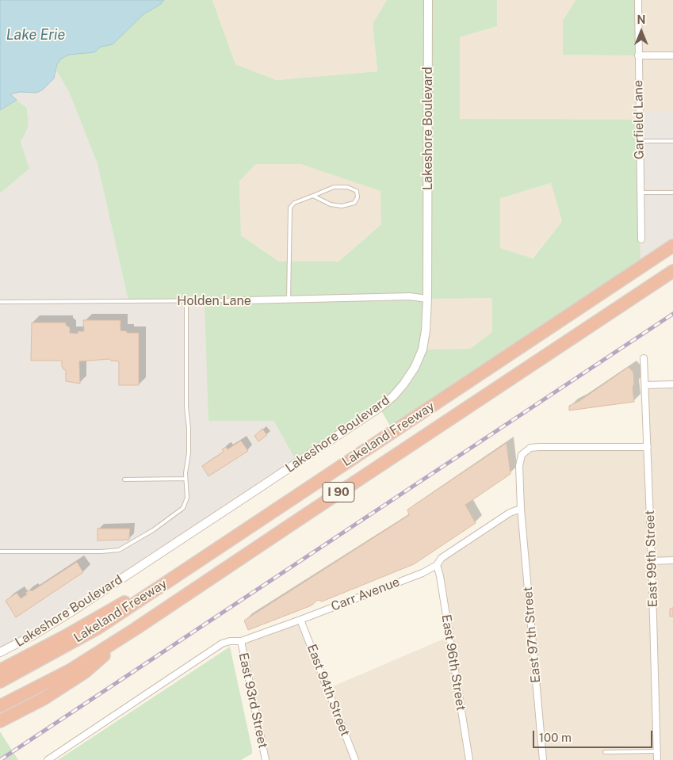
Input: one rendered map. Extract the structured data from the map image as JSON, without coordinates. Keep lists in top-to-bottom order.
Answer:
{
  "streets": {
    "highway": ["Lakeland Freeway", "I 90"],
    "street": [
      "Garfield Lane",
      "Lakeshore Boulevard",
      "Holden Lane",
      "East 99th Street",
      "Carr Avenue",
      "East 97th Street",
      "East 96th Street",
      "East 94th Street",
      "East 93rd Street"
    ]
  },
  "crossings": [
    ["Lakeshore Boulevard", "Holden Lane"],
    ["Carr Avenue", "East 97th Street"],
    ["Carr Avenue", "East 96th Street"],
    ["Carr Avenue", "East 94th Street"],
    ["Carr Avenue", "East 93rd Street"]
  ],
  "water": ["Lake Erie"],
  "scale_bar": "100 m",
  "north": "top"
}
